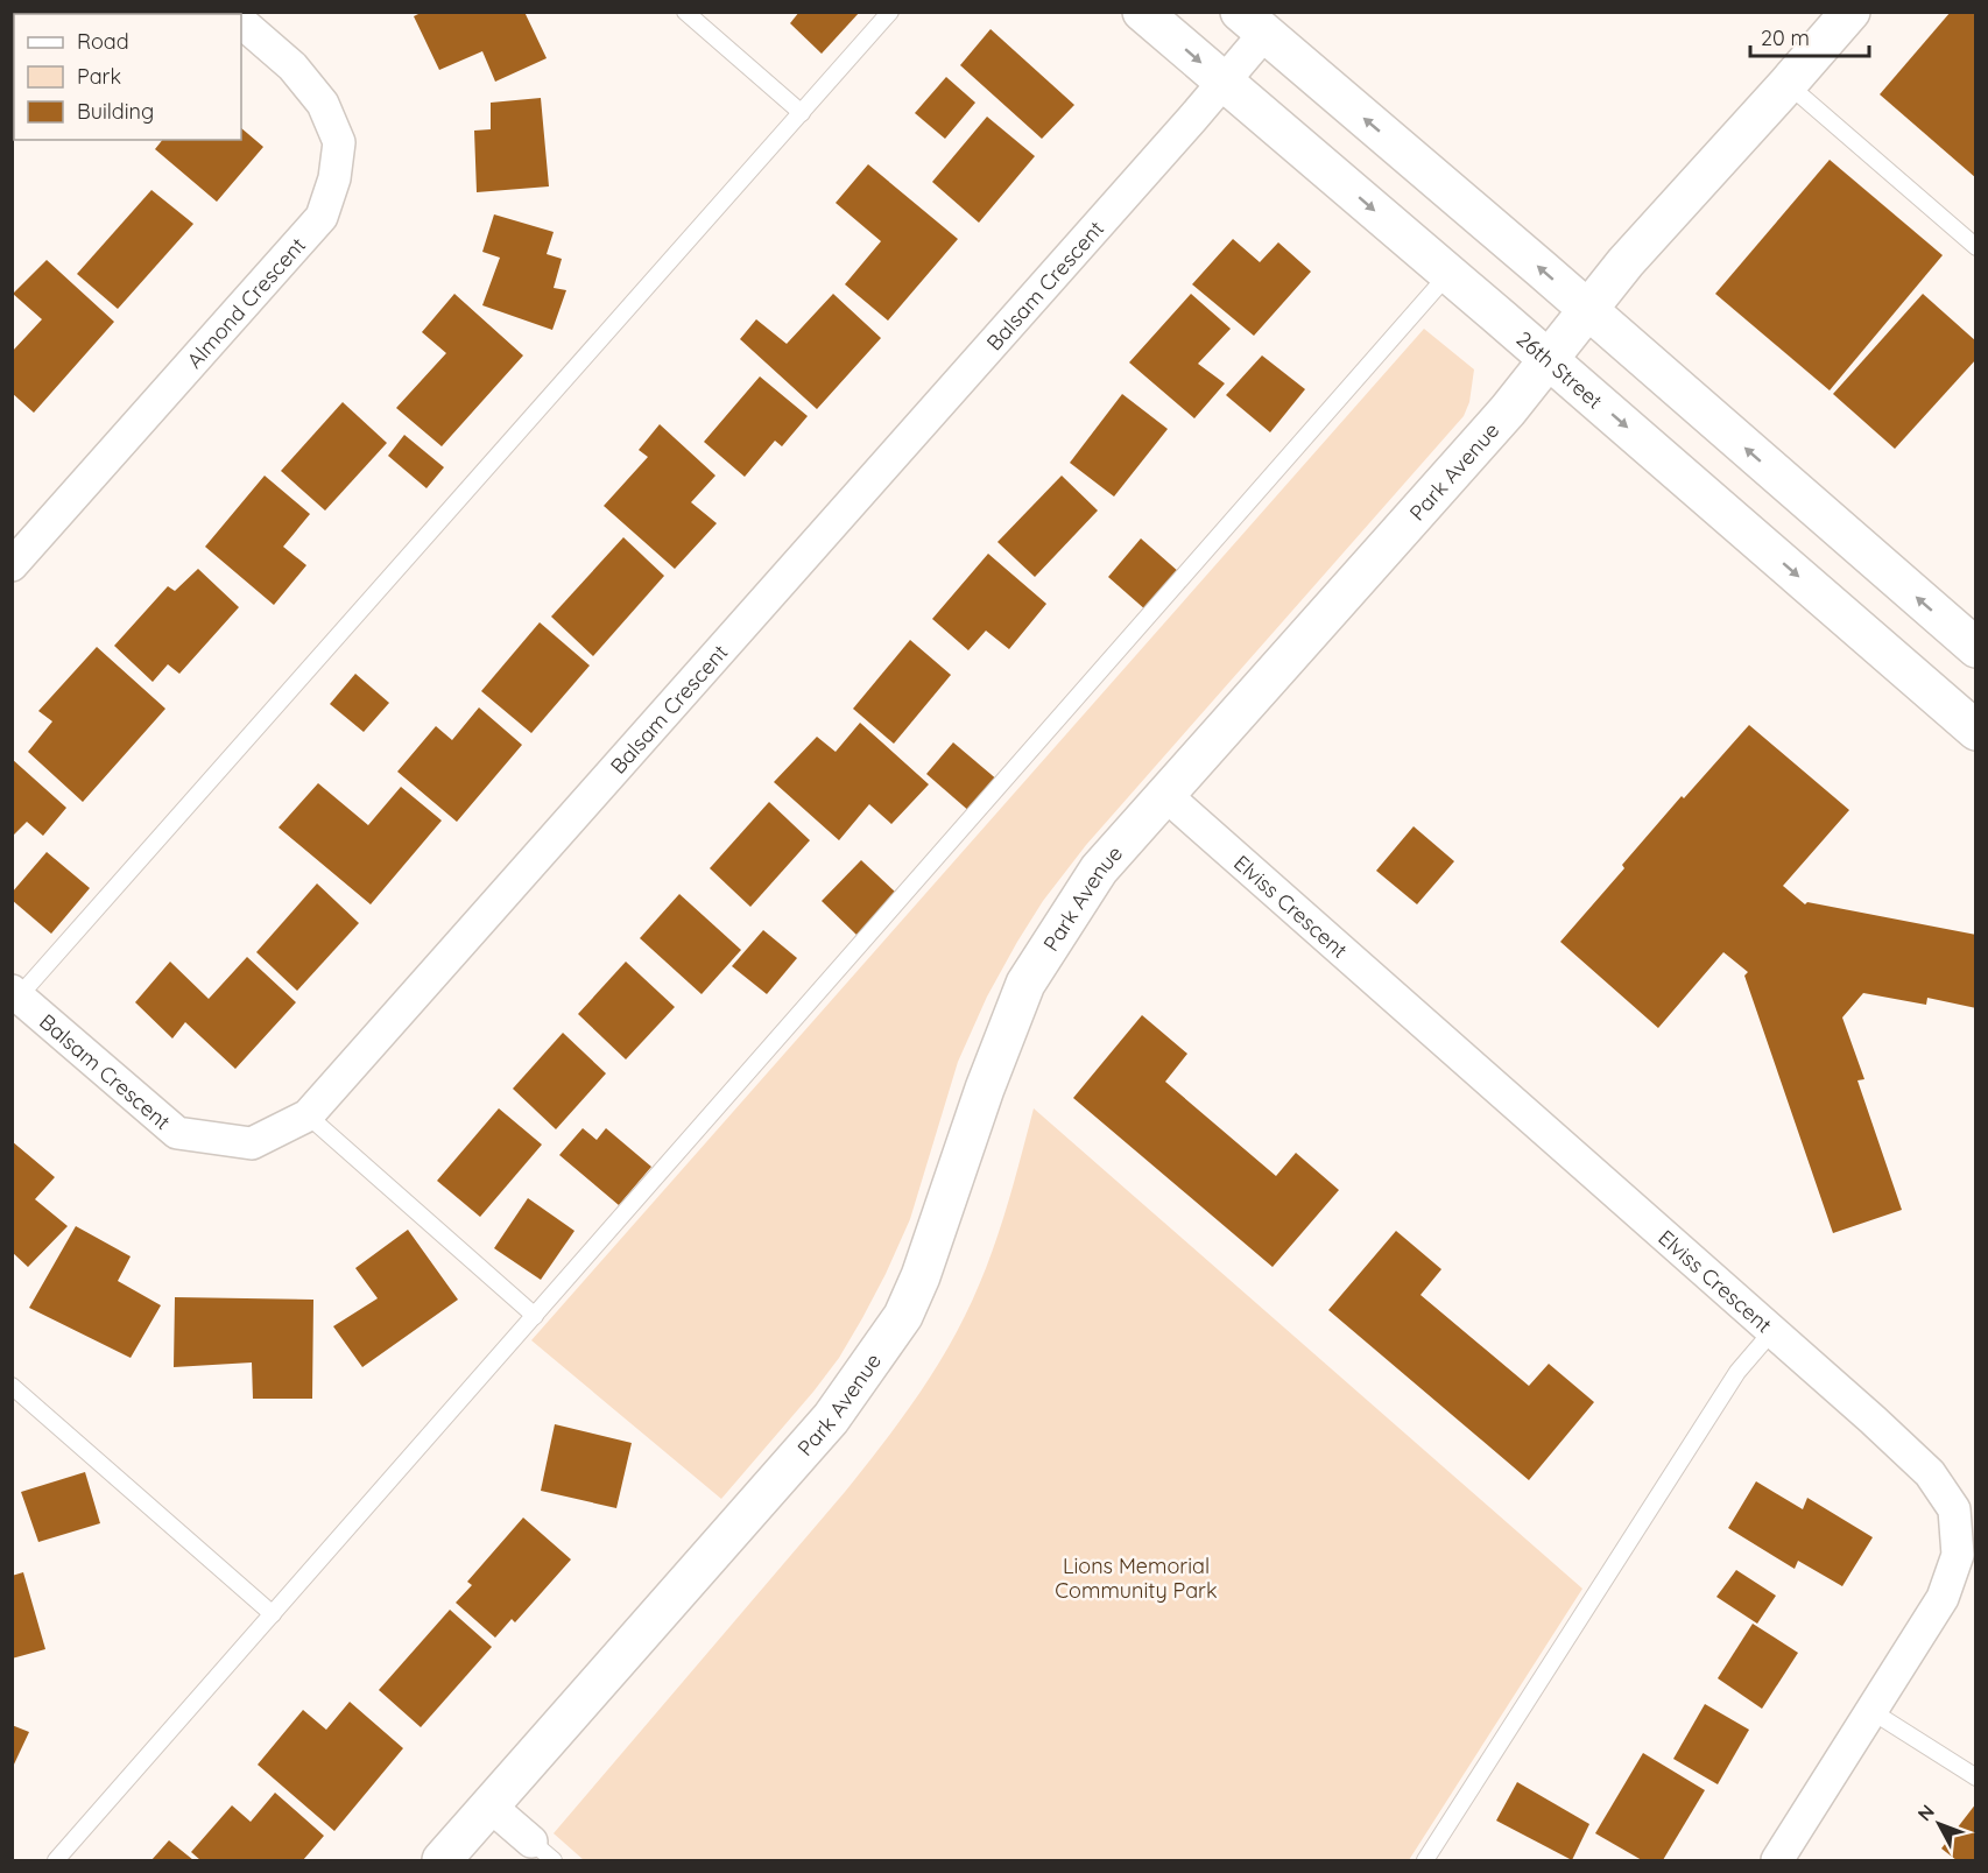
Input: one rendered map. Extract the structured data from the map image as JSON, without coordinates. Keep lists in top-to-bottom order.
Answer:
{
  "streets": {
    "street": [
      "Balsam Crescent",
      "Almond Crescent",
      "26th Street",
      "Park Avenue",
      "Elviss Crescent"
    ]
  },
  "crossings": [
    ["Balsam Crescent", "26th Street"],
    ["26th Street", "Park Avenue"],
    ["Park Avenue", "Elviss Crescent"]
  ],
  "parks": ["Lions Memorial Community Park"],
  "legend": ["Road", "Park", "Building"],
  "scale_bar": "20 m",
  "north": "top left"
}
